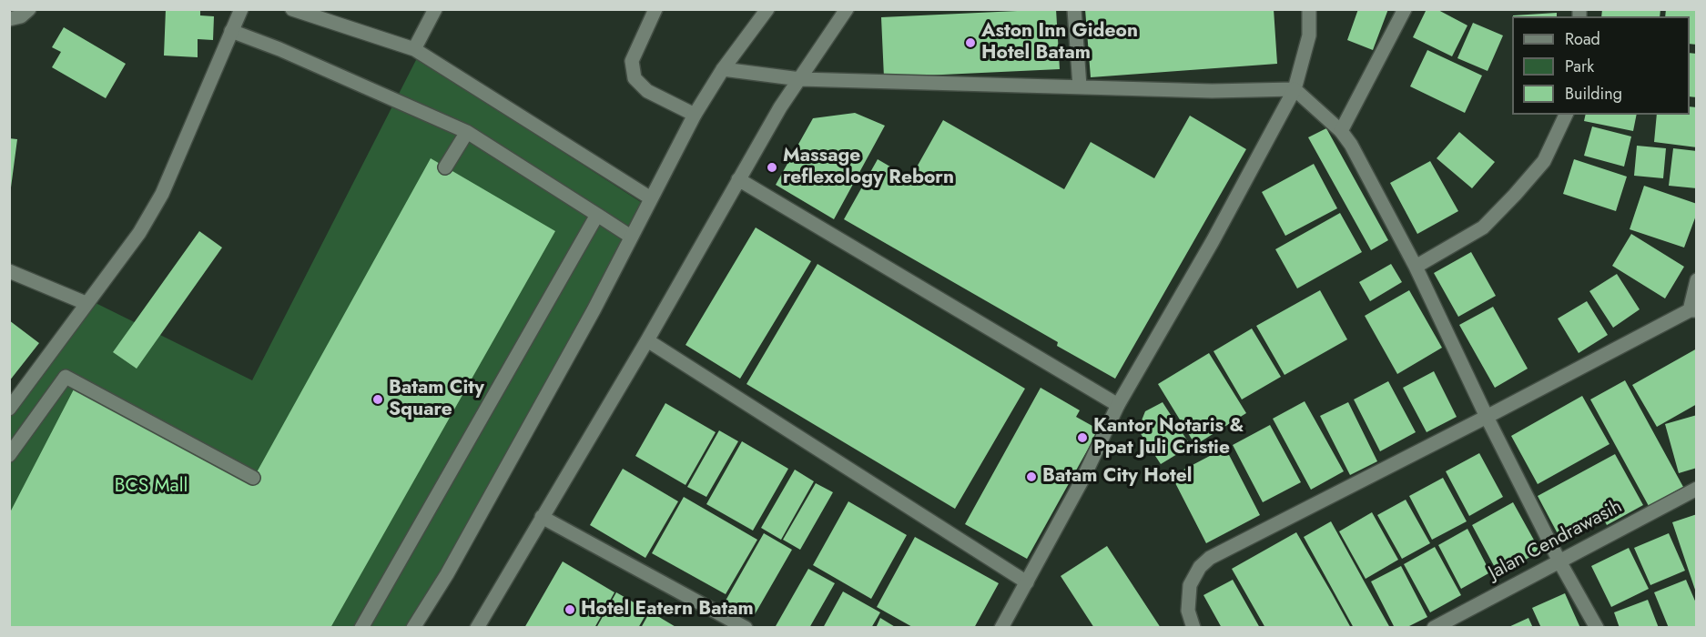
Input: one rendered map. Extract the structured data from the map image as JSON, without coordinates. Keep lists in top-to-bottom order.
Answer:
{
  "streets": {
    "street": ["Jalan Cendrawasih"]
  },
  "parks": ["BCS Mall"],
  "places": [
    "Aston Inn Gideon Hotel Batam",
    "Massage reflexology Reborn",
    "Batam City Square",
    "Kantor Notaris & Ppat Juli Cristie",
    "Batam City Hotel",
    "Hotel Eatern Batam"
  ],
  "legend": ["Road", "Park", "Building"]
}
